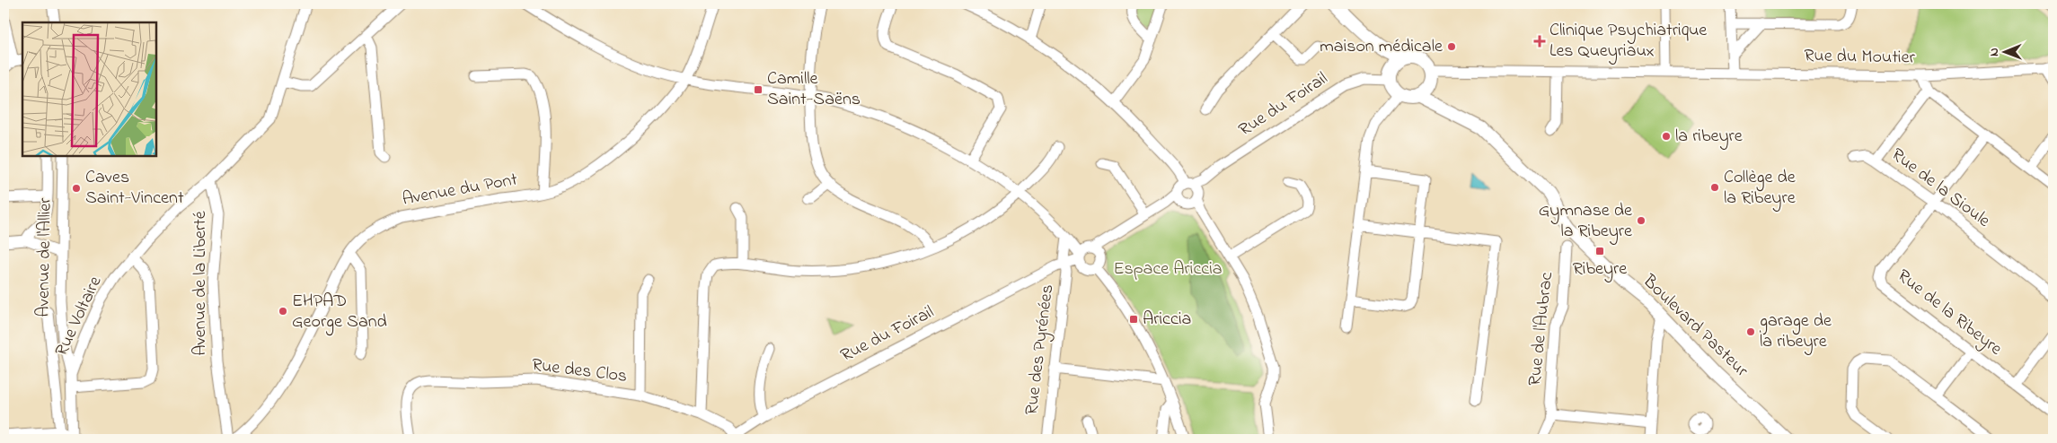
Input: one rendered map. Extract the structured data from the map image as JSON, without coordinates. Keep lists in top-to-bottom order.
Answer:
{
  "streets": {
    "main road": ["Boulevard Pasteur"],
    "street": [
      "Rue du Moutier",
      "Rue du Foirail",
      "Rue de la Sioule",
      "Avenue du Pont",
      "Avenue de l'Allier",
      "Avenue de la Liberté",
      "Rue de la Ribeyre",
      "Rue Voltaire",
      "Rue de l'Aubrac",
      "Rue des Pyrénées",
      "Rue des Clos"
    ]
  },
  "crossings": [
    ["Rue du Moutier", "Rue du Foirail"],
    ["Rue du Moutier", "Boulevard Pasteur"],
    ["Rue du Foirail", "Boulevard Pasteur"],
    ["Rue du Foirail", "Rue des Pyrénées"],
    ["Rue du Foirail", "Rue des Clos"],
    ["Rue de la Sioule", "Rue de la Ribeyre"],
    ["Avenue de l'Allier", "Rue Voltaire"],
    ["Avenue de la Liberté", "Rue Voltaire"]
  ],
  "parks": ["Espace Ariccia"],
  "places": {
    "health": ["Clinique Psychiatrique Les Queyriaux"],
    "other": [
      "maison médicale",
      "la ribeyre",
      "Collège de la Ribeyre",
      "Caves Saint-Vincent",
      "Gymnase de la Ribeyre",
      "EHPAD George Sand",
      "garage de la ribeyre"
    ],
    "transit": ["Camille Saint-Saëns", "Ribeyre", "Ariccia"]
  },
  "north": "left"
}
